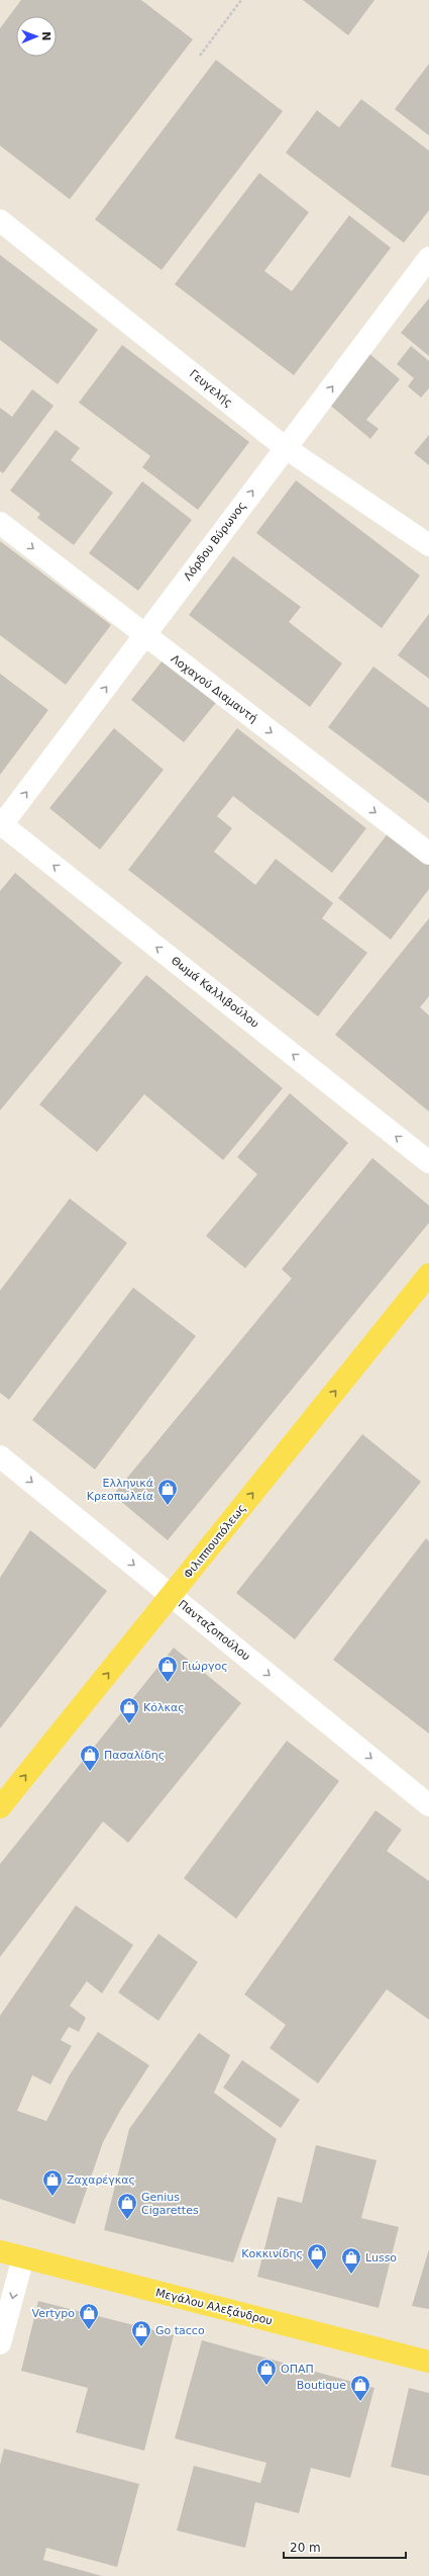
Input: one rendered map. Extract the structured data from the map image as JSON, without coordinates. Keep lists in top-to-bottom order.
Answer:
{
  "streets": {
    "main road": ["Φιλιππουπόλεως", "Μεγάλου Αλεξάνδρου"],
    "street": [
      "Γευγελής",
      "Λόρδου Βύρωνος",
      "Λοχαγού Διαμαντή",
      "Θωμά Καλλιβούλου",
      "Πανταζοπούλου"
    ]
  },
  "crossings": [
    ["Γευγελής", "Λόρδου Βύρωνος"],
    ["Λόρδου Βύρωνος", "Λοχαγού Διαμαντή"],
    ["Λόρδου Βύρωνος", "Θωμά Καλλιβούλου"],
    ["Φιλιππουπόλεως", "Πανταζοπούλου"]
  ],
  "one_way": [
    "Λόρδου Βύρωνος",
    "Λοχαγού Διαμαντή",
    "Θωμά Καλλιβούλου",
    "Φιλιππουπόλεως",
    "Πανταζοπούλου"
  ],
  "places": {
    "shop": [
      "Ελληνικά Κρεοπωλεία",
      "Γιώργος",
      "Κόλκας",
      "Πασαλίδης",
      "Ζαχαρέγκας",
      "Genius Cigarettes",
      "Κοκκινίδης",
      "Lusso",
      "Vertypo",
      "Go tacco",
      "ΟΠΑΠ",
      "Boutique"
    ]
  },
  "scale_bar": "20 m",
  "north": "right"
}
